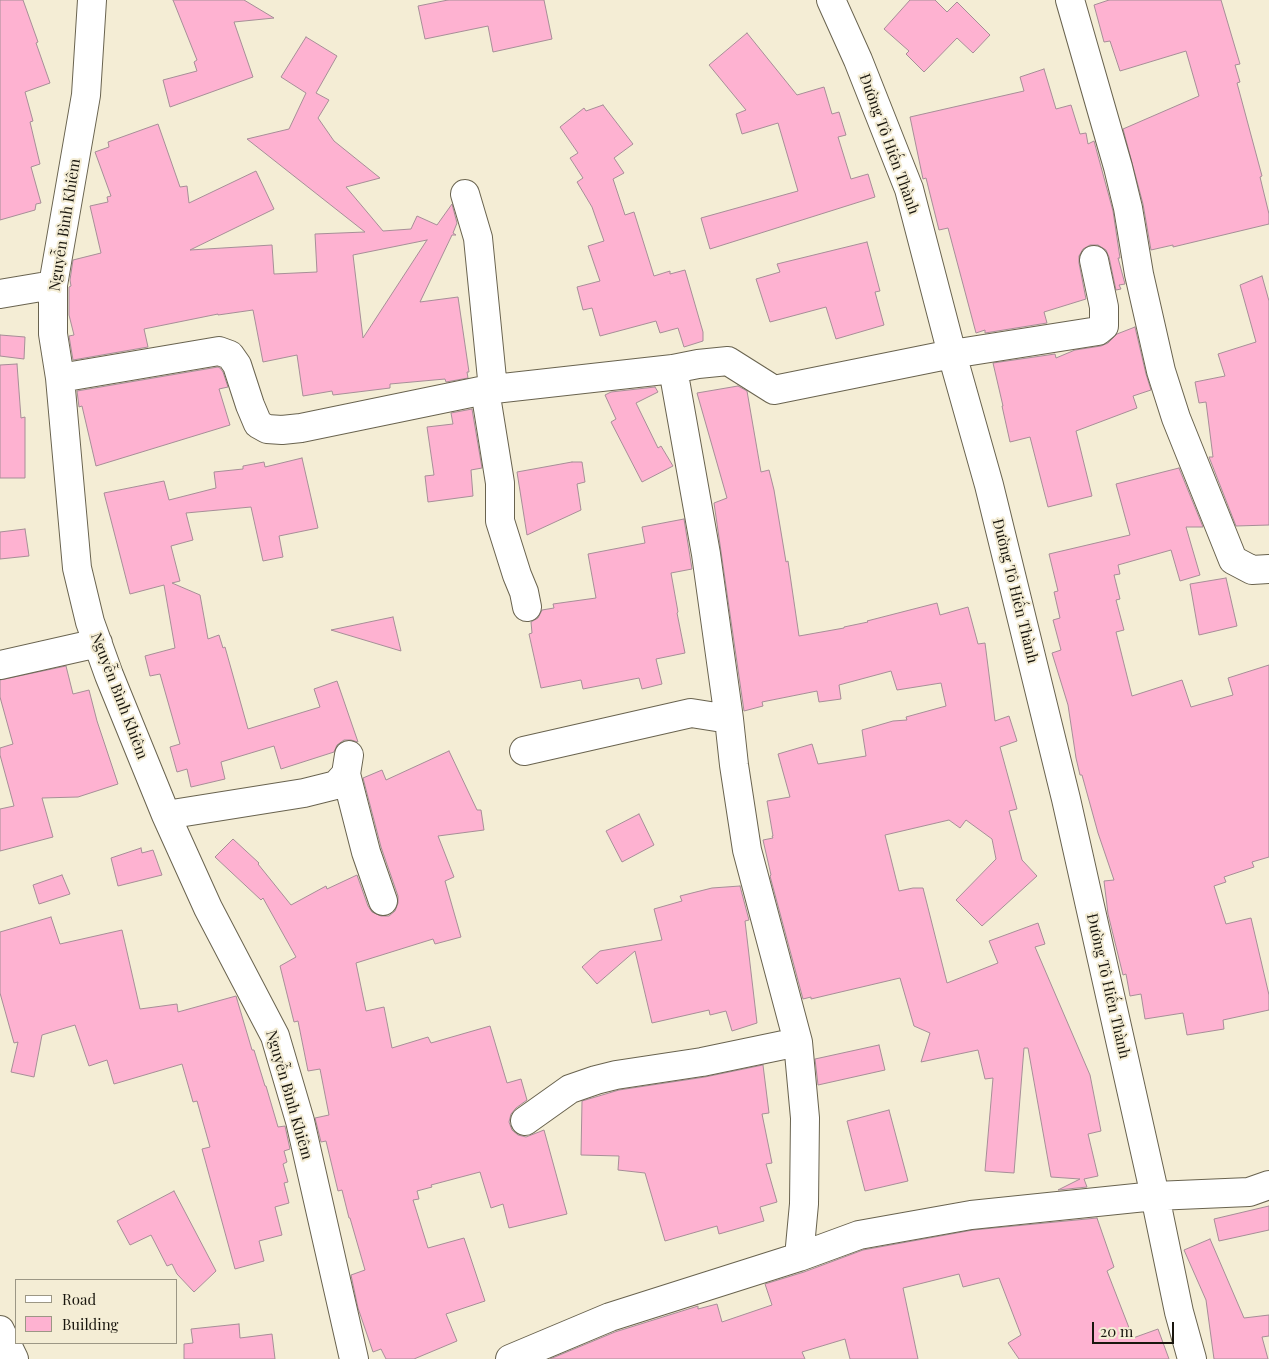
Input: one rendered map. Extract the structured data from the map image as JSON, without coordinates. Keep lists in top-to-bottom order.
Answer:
{
  "streets": {
    "street": ["Đường Tô Hiến Thành", "Nguyễn Bình Khiêm"]
  },
  "legend": ["Road", "Building"],
  "scale_bar": "20 m"
}
